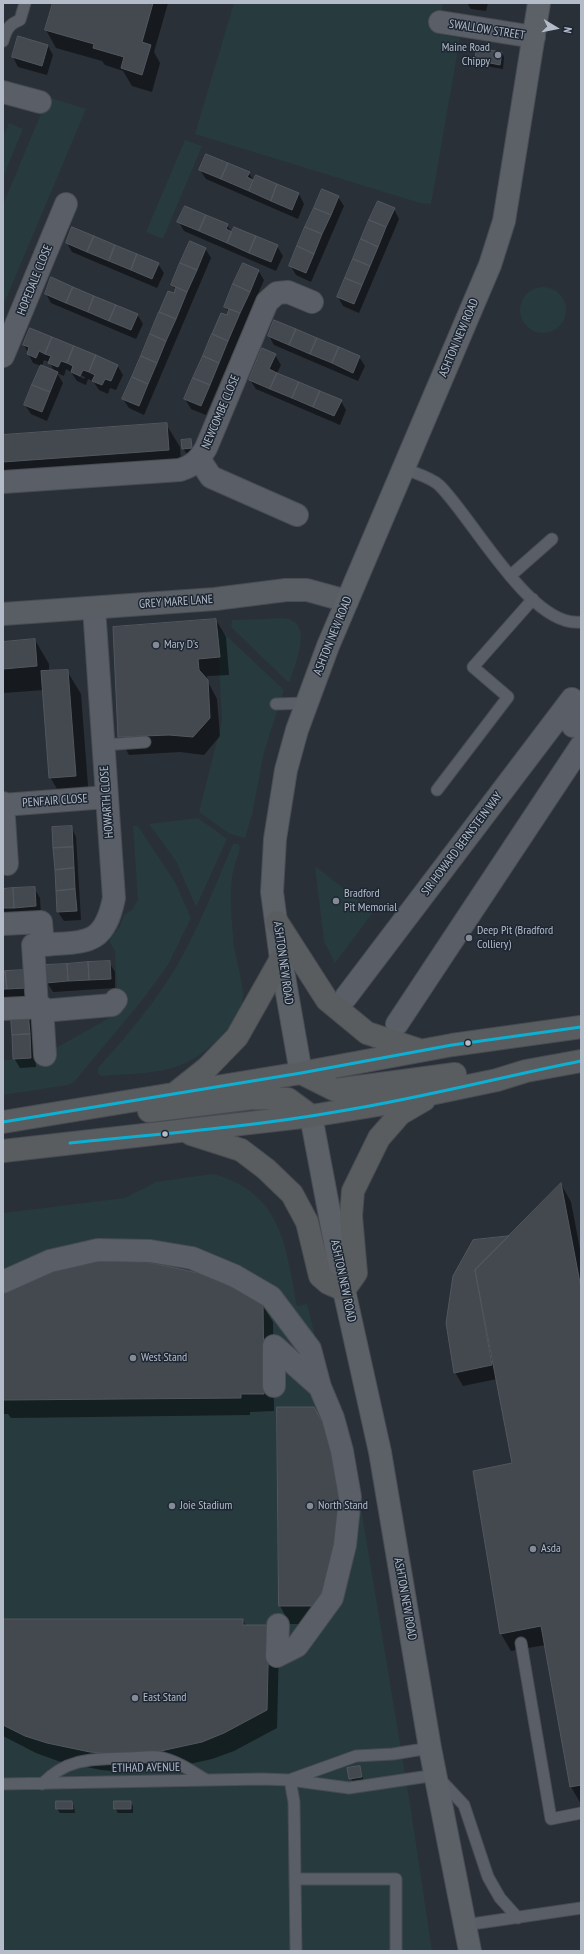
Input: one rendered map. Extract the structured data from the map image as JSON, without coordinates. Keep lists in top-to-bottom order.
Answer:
{
  "streets": {
    "highway": ["ASHTON NEW ROAD"],
    "street": [
      "SWALLOW STREET",
      "HOPEDALE CLOSE",
      "NEWCOMBE CLOSE",
      "GREY MARE LANE",
      "PENFAIR CLOSE",
      "HOWARTH CLOSE",
      "SIR HOWARD BERNSTEIN WAY"
    ],
    "lane": ["ETIHAD AVENUE"]
  },
  "crossings": [
    ["SWALLOW STREET", "ASHTON NEW ROAD"],
    ["ASHTON NEW ROAD", "GREY MARE LANE"],
    ["ASHTON NEW ROAD", "ETIHAD AVENUE"],
    ["GREY MARE LANE", "HOWARTH CLOSE"],
    ["PENFAIR CLOSE", "HOWARTH CLOSE"]
  ],
  "places": [
    "Maine Road Chippy",
    "Mary D's",
    "Bradford Pit Memorial",
    "Deep Pit (Bradford Colliery)",
    "West Stand",
    "Joie Stadium",
    "North Stand",
    "Asda",
    "East Stand"
  ],
  "north": "right"
}
